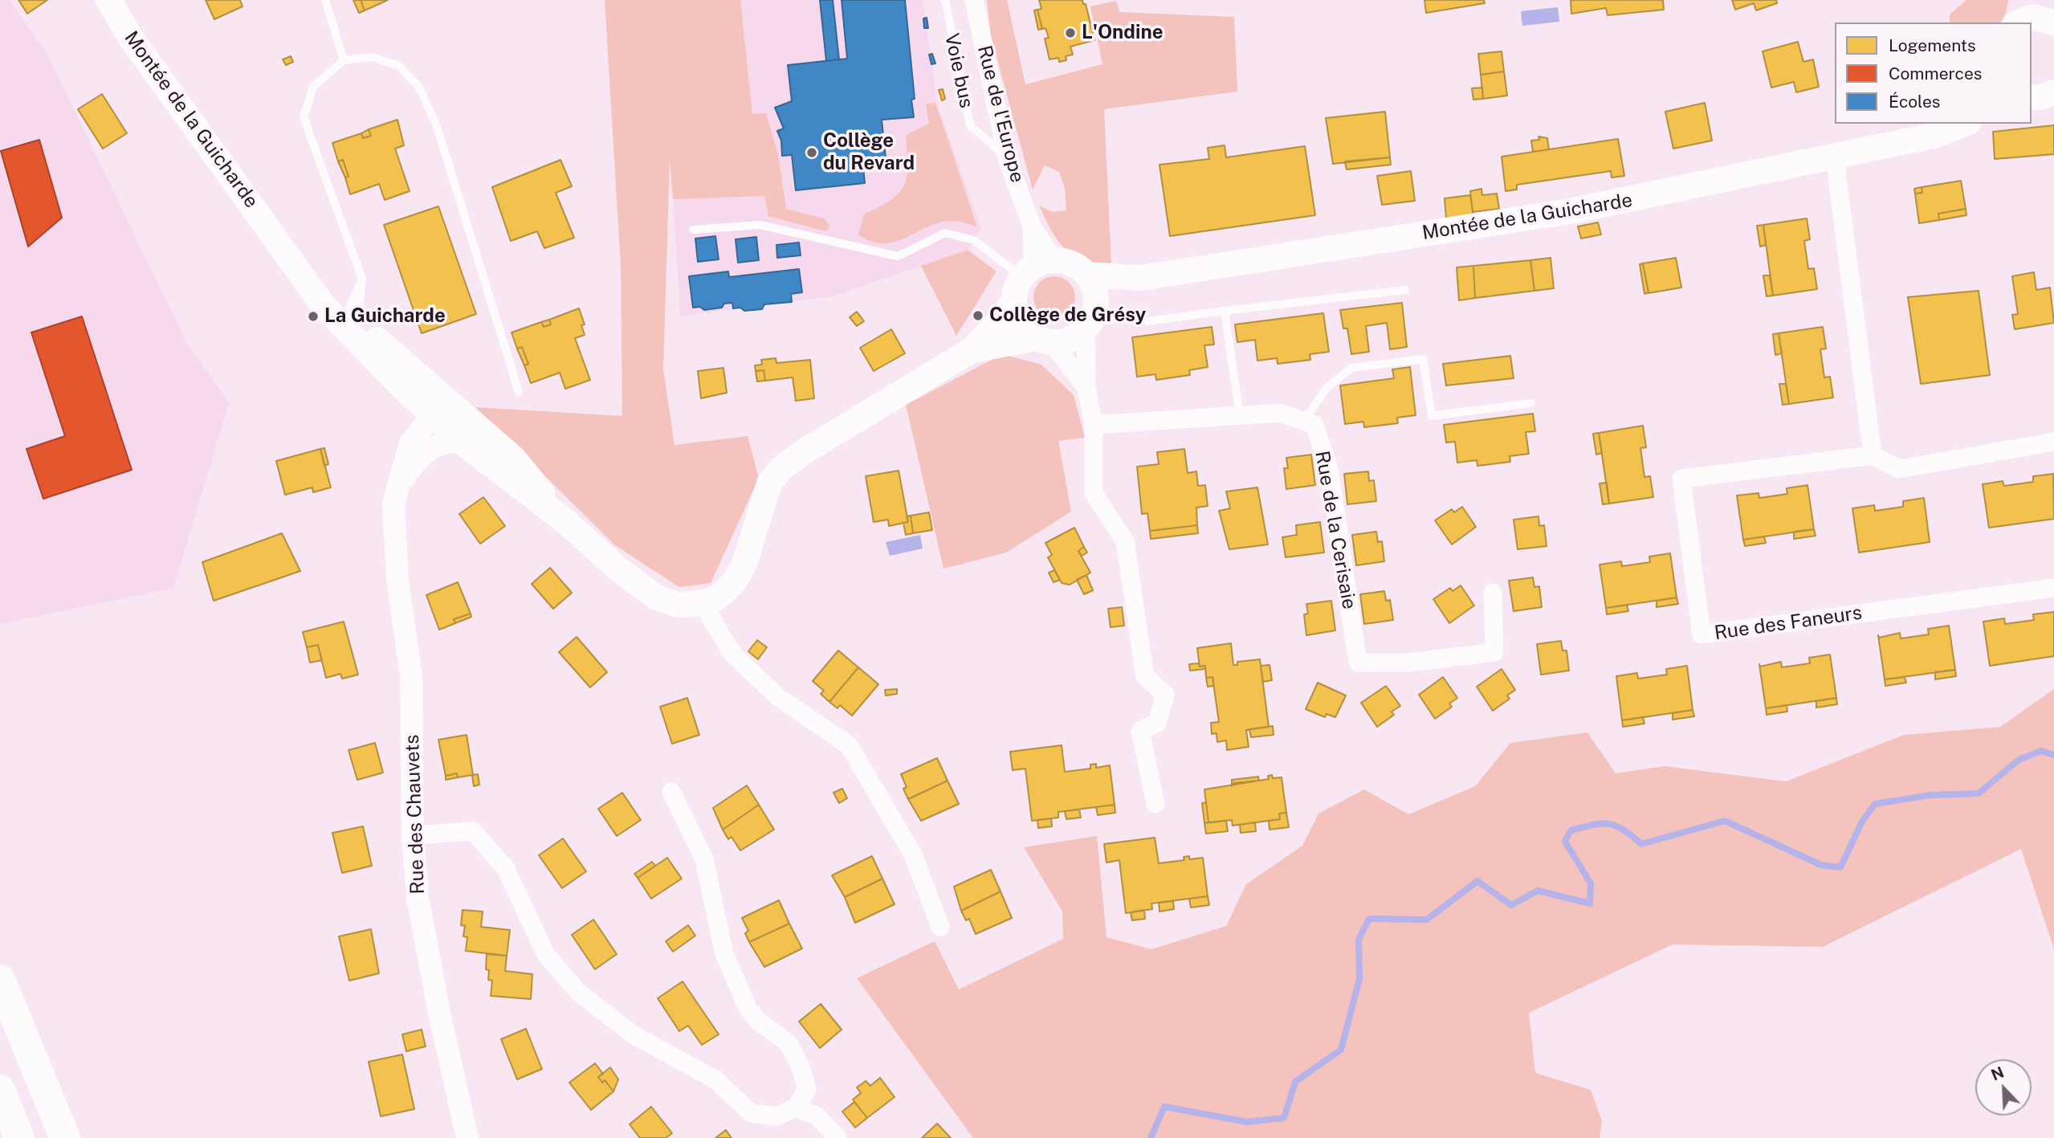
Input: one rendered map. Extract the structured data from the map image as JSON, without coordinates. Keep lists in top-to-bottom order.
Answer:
{
  "streets": {
    "main road": ["Montée de la Guicharde"],
    "street": [
      "Rue de l'Europe",
      "Rue de la Cerisaie",
      "Rue des Faneurs",
      "Rue des Chauvets"
    ],
    "lane": ["Voie bus"]
  },
  "crossings": [
    ["Voie bus", "Rue de l'Europe"],
    ["Rue de l'Europe", "Montée de la Guicharde"],
    ["Montée de la Guicharde", "Rue des Chauvets"]
  ],
  "places": [
    "L'Ondine",
    "Collège du Revard",
    "Collège de Grésy",
    "La Guicharde"
  ],
  "legend": ["Logements", "Commerces", "Écoles"],
  "north": "top left"
}
